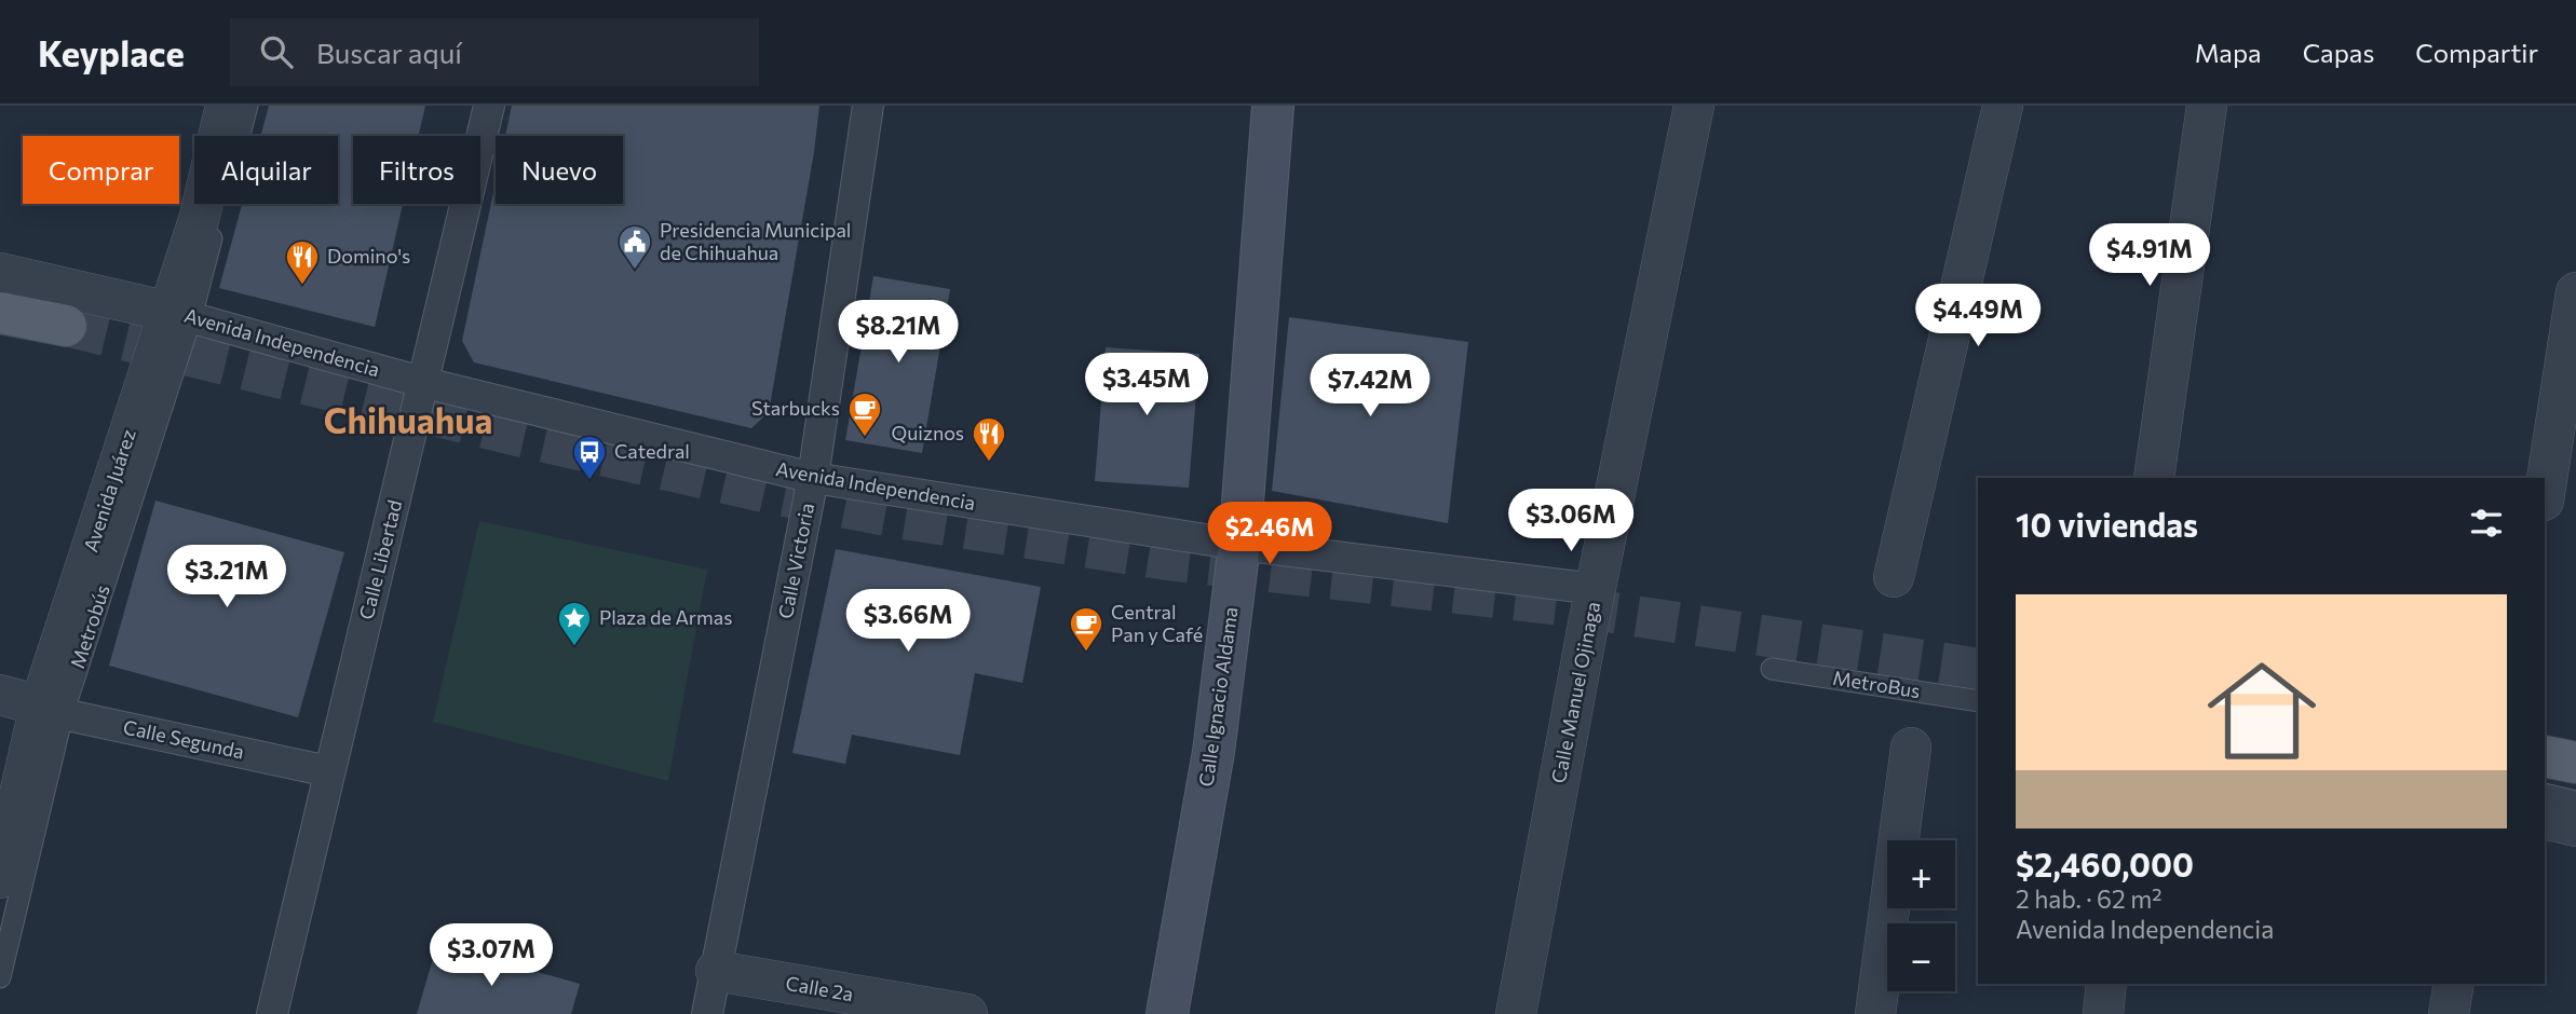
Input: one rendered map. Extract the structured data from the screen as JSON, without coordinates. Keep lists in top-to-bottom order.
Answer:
{
  "streets": {
    "main road": ["Calle Ignacio Aldama"],
    "street": [
      "Avenida Independencia",
      "Avenida Juárez",
      "Calle Libertad",
      "Calle Victoria",
      "Calle Manuel Ojinaga",
      "Calle Segunda",
      "Calle 2a"
    ],
    "lane": ["MetroBus"]
  },
  "crossings": [
    ["Avenida Independencia", "Avenida Juárez"],
    ["Avenida Independencia", "Calle Libertad"],
    ["Avenida Independencia", "Calle Victoria"],
    ["Avenida Independencia", "Calle Manuel Ojinaga"],
    ["Avenida Independencia", "Calle Ignacio Aldama"],
    ["Avenida Juárez", "Calle Segunda"],
    ["Calle Libertad", "Calle Segunda"],
    ["Calle Victoria", "Calle 2a"]
  ],
  "districts": ["Chihuahua"],
  "places": {
    "public building": ["Presidencia Municipal de Chihuahua"],
    "restaurant": ["Domino's", "Quiznos"],
    "cafe": ["Starbucks", "Central Pan y Café"],
    "bus stop": ["Catedral"],
    "place": ["Plaza de Armas"]
  },
  "page": {
    "header": "Keyplace",
    "search": "Buscar aquí",
    "nav": ["Mapa", "Capas", "Compartir"],
    "chip": [
      "Comprar",
      "Alquilar",
      "Filtros",
      "Nuevo"
    ],
    "price": [
      "$4.91M",
      "$4.49M",
      "$8.21M",
      "$3.45M",
      "$7.42M",
      "$3.06M",
      "$2.46M",
      "$3.21M",
      "$3.66M",
      "$3.07M"
    ],
    "heading": "10 viviendas",
    "list": [
      {
        "name": "$2,460,000",
        "note": "2 hab. · 62 m² · Avenida Independencia"
      }
    ],
    "map_buttons": ["+", "−"]
  }
}
